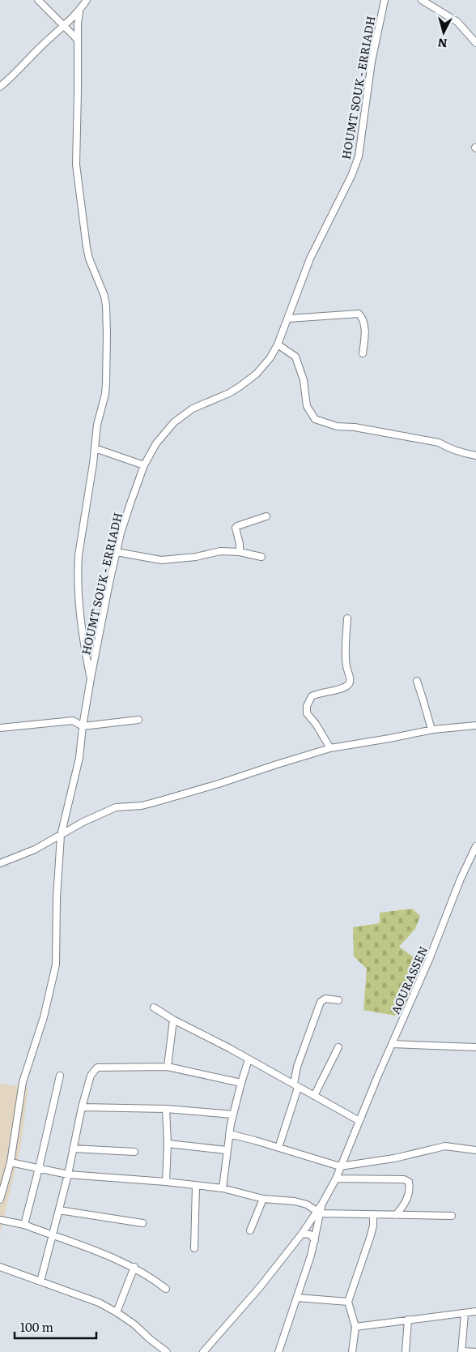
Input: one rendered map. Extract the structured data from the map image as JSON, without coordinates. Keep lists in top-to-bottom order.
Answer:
{
  "streets": {
    "street": ["HOUMT SOUK - ERRIADH", "AOURASSEN"]
  },
  "scale_bar": "100 m",
  "north": "bottom"
}
